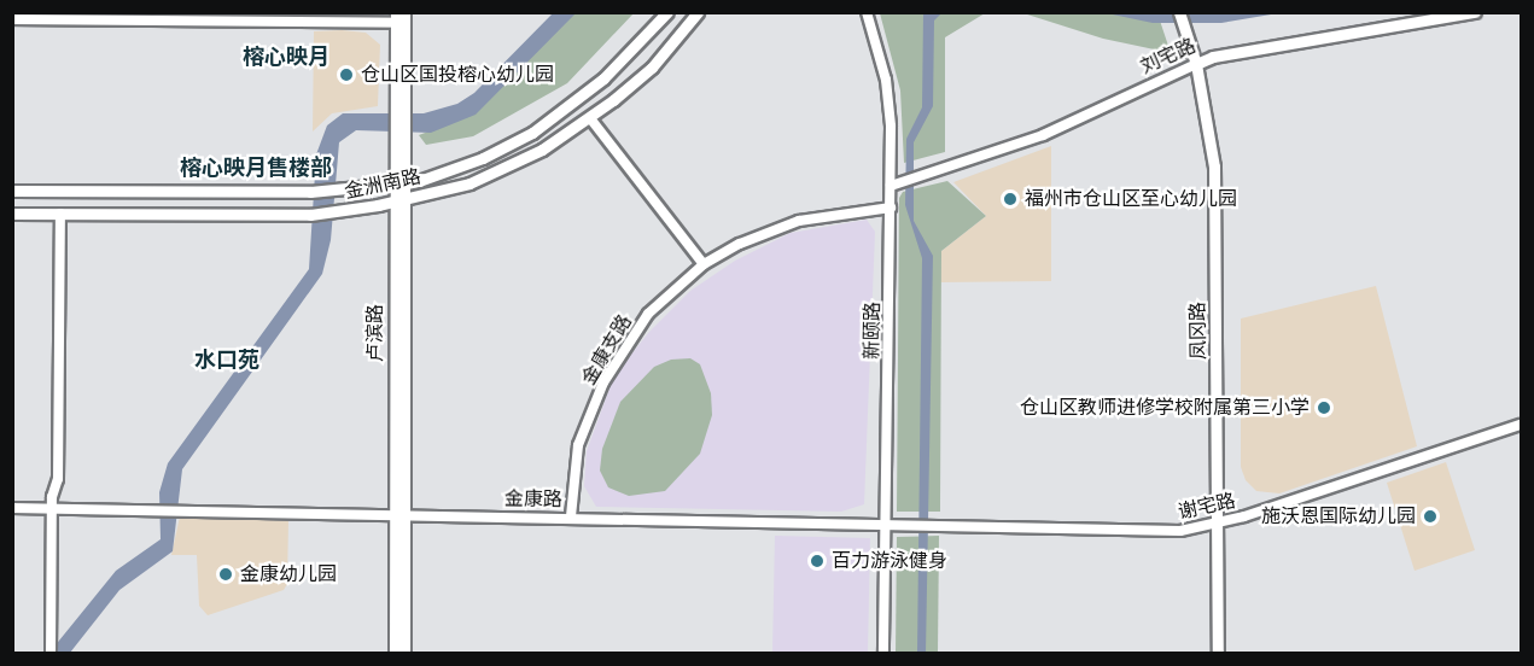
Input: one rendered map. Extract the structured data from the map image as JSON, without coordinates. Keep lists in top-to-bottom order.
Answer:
{
  "streets": {
    "main road": [
      "刘宅路",
      "金洲南路",
      "凤冈路",
      "卢滨路"
    ],
    "street": [
      "新颐路",
      "金康支路",
      "金康路",
      "谢宅路"
    ]
  },
  "crossings": [
    ["刘宅路", "新颐路"],
    ["刘宅路", "凤冈路"],
    ["金洲南路", "卢滨路"],
    ["新颐路", "金康支路"],
    ["新颐路", "金康路"],
    ["新颐路", "谢宅路"],
    ["凤冈路", "谢宅路"],
    ["卢滨路", "金康路"],
    ["金康支路", "金康路"],
    ["金康路", "谢宅路"]
  ],
  "districts": ["榕心映月", "榕心映月售楼部", "水口苑"],
  "places": [
    "仓山区国投榕心幼儿园",
    "福州市仓山区至心幼儿园",
    "仓山区教师进修学校附属第三小学",
    "施沃恩国际幼儿园",
    "百力游泳健身",
    "金康幼儿园"
  ]
}
